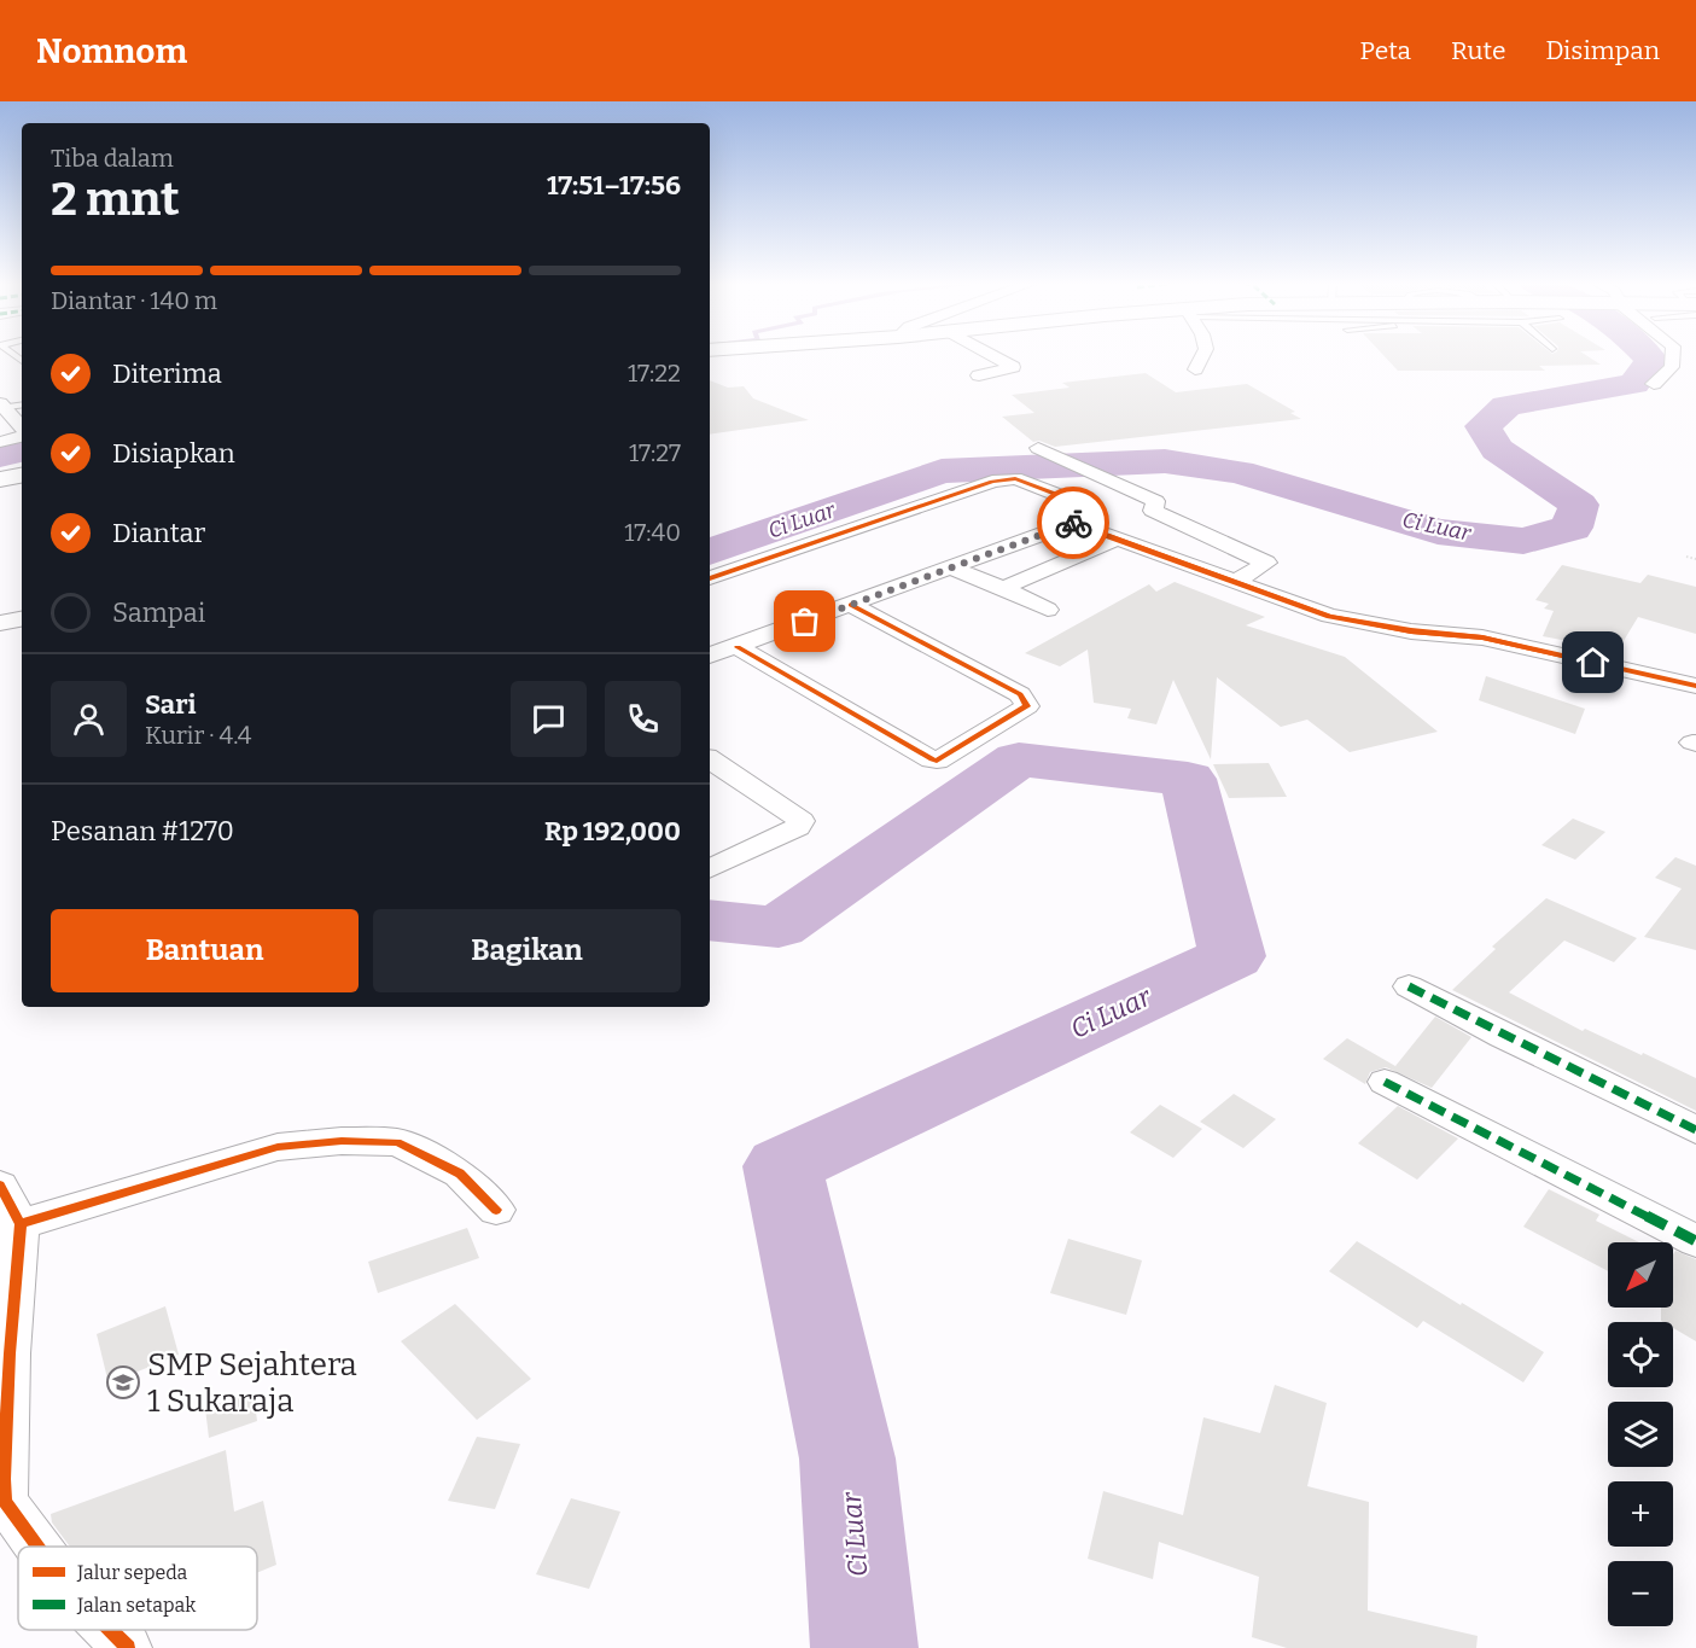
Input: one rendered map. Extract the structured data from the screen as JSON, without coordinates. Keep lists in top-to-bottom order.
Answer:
{
  "water": ["Ci Luar"],
  "places": {
    "school or university": ["SMP Sejahtera 1 Sukaraja"]
  },
  "legend": ["Jalur sepeda", "Jalan setapak"],
  "north": "bottom left",
  "page": {
    "header": "Nomnom",
    "nav": ["Peta", "Rute", "Disimpan"],
    "heading": ["2 mnt", "Tiba dalam", "17:51–17:56"],
    "panel": [
      "Sari",
      "Kurir · 4.4",
      "Pesanan #1270",
      "Rp 192,000"
    ],
    "bar": "Diantar · 140 m",
    "list": [
      ["Diterima", "17:22"],
      ["Disiapkan", "17:27"],
      ["Diantar", "17:40"],
      "Sampai"
    ],
    "buttons": ["Bantuan", "Bagikan"],
    "map_buttons": ["+", "−"]
  }
}
